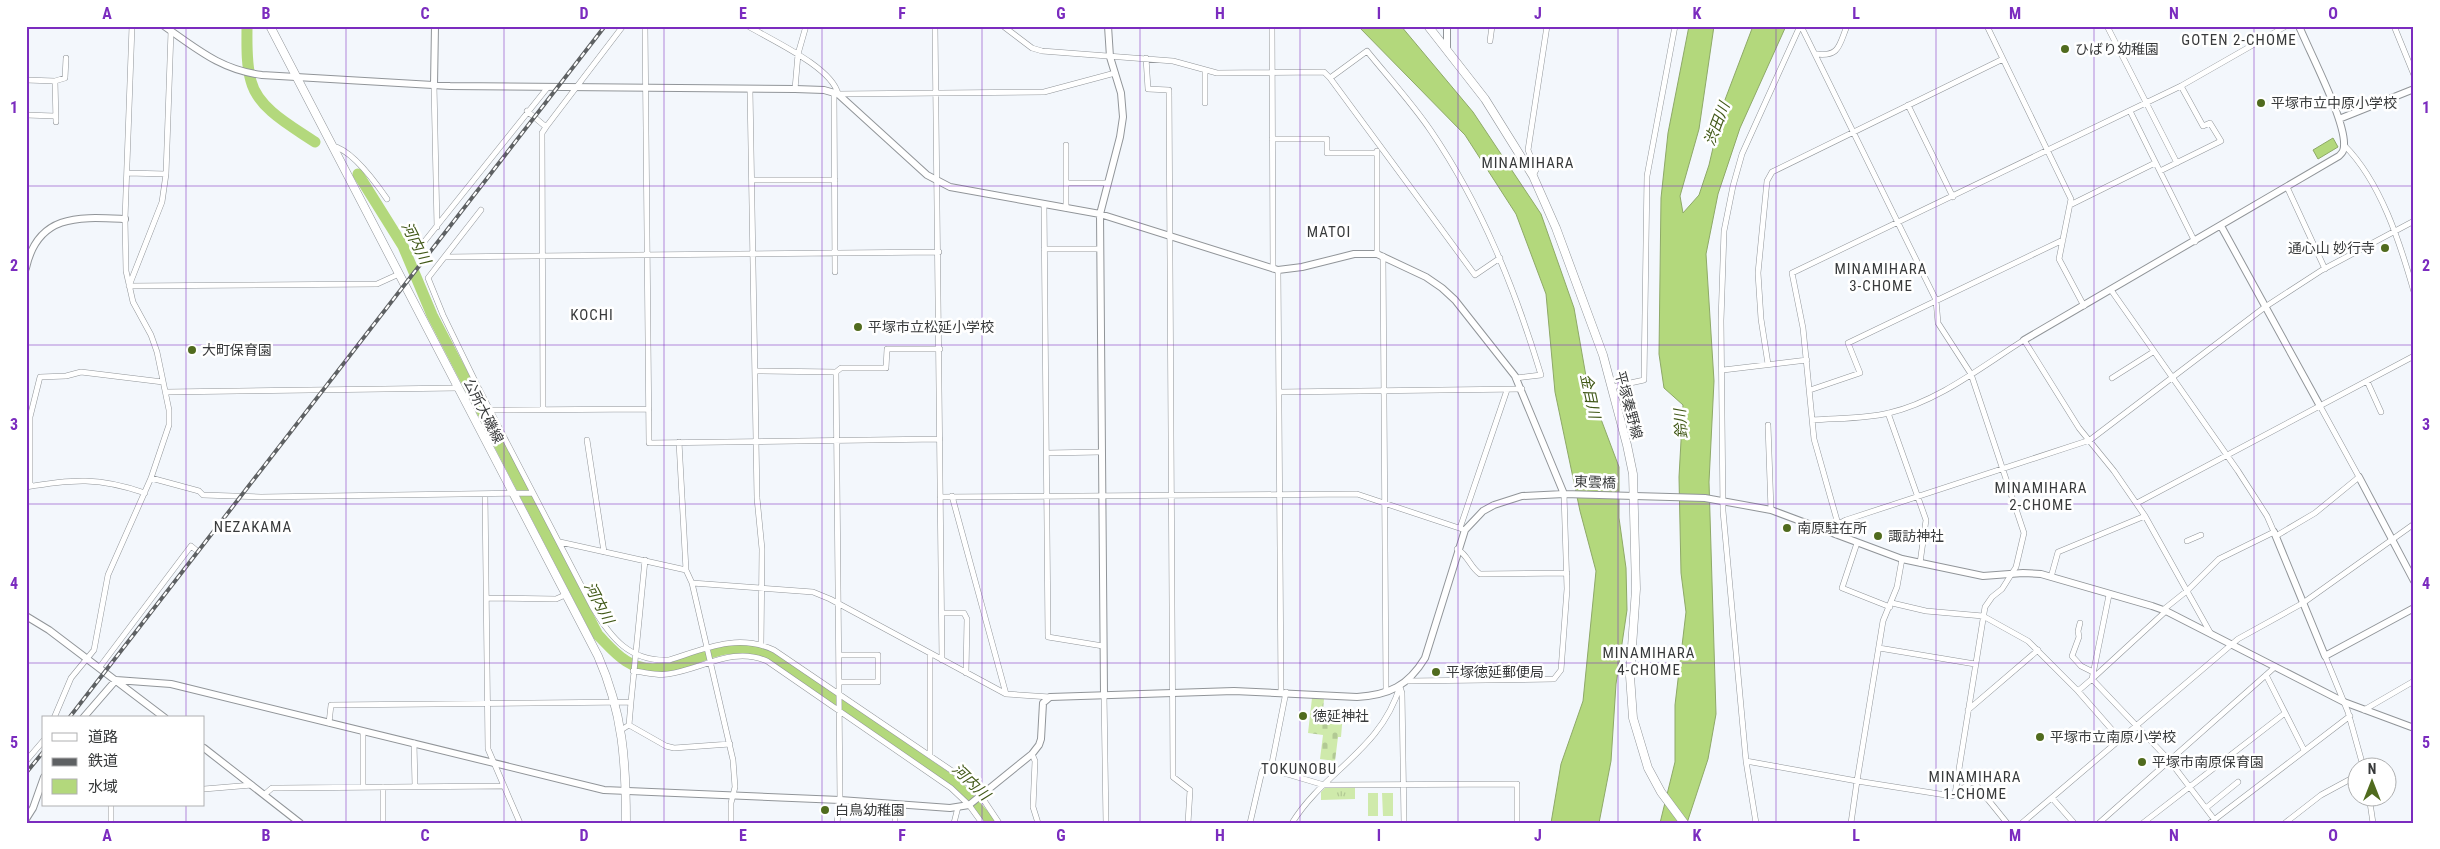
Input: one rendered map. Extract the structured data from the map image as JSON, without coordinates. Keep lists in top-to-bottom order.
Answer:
{
  "streets": {
    "main road": ["平塚秦野線", "公所大磯線"],
    "street": ["東雲橋"]
  },
  "crossings": [
    ["平塚秦野線", "東雲橋"]
  ],
  "districts": [
    "GOTEN 2-CHOME",
    "MINAMIHARA",
    "MATOI",
    "MINAMIHARA 3-CHOME",
    "KOCHI",
    "MINAMIHARA 2-CHOME",
    "NEZAKAMA",
    "MINAMIHARA 4-CHOME",
    "TOKUNOBU",
    "MINAMIHARA 1-CHOME"
  ],
  "water": [
    "渋田川",
    "河内川",
    "金目川",
    "鈴川"
  ],
  "places": [
    "ひばり幼稚園",
    "平塚市立中原小学校",
    "通心山 妙行寺",
    "平塚市立松延小学校",
    "大町保育園",
    "南原駐在所",
    "諏訪神社",
    "平塚徳延郵便局",
    "徳延神社",
    "平塚市立南原小学校",
    "平塚市南原保育園",
    "白鳥幼稚園"
  ],
  "legend": ["道路", "鉄道", "水域"],
  "north": "top",
  "grid": {
    "columns": [
      "A",
      "B",
      "C",
      "D",
      "E",
      "F",
      "G",
      "H",
      "I",
      "J",
      "K",
      "L",
      "M",
      "N",
      "O"
    ],
    "rows": [
      "1",
      "2",
      "3",
      "4",
      "5"
    ]
  }
}
